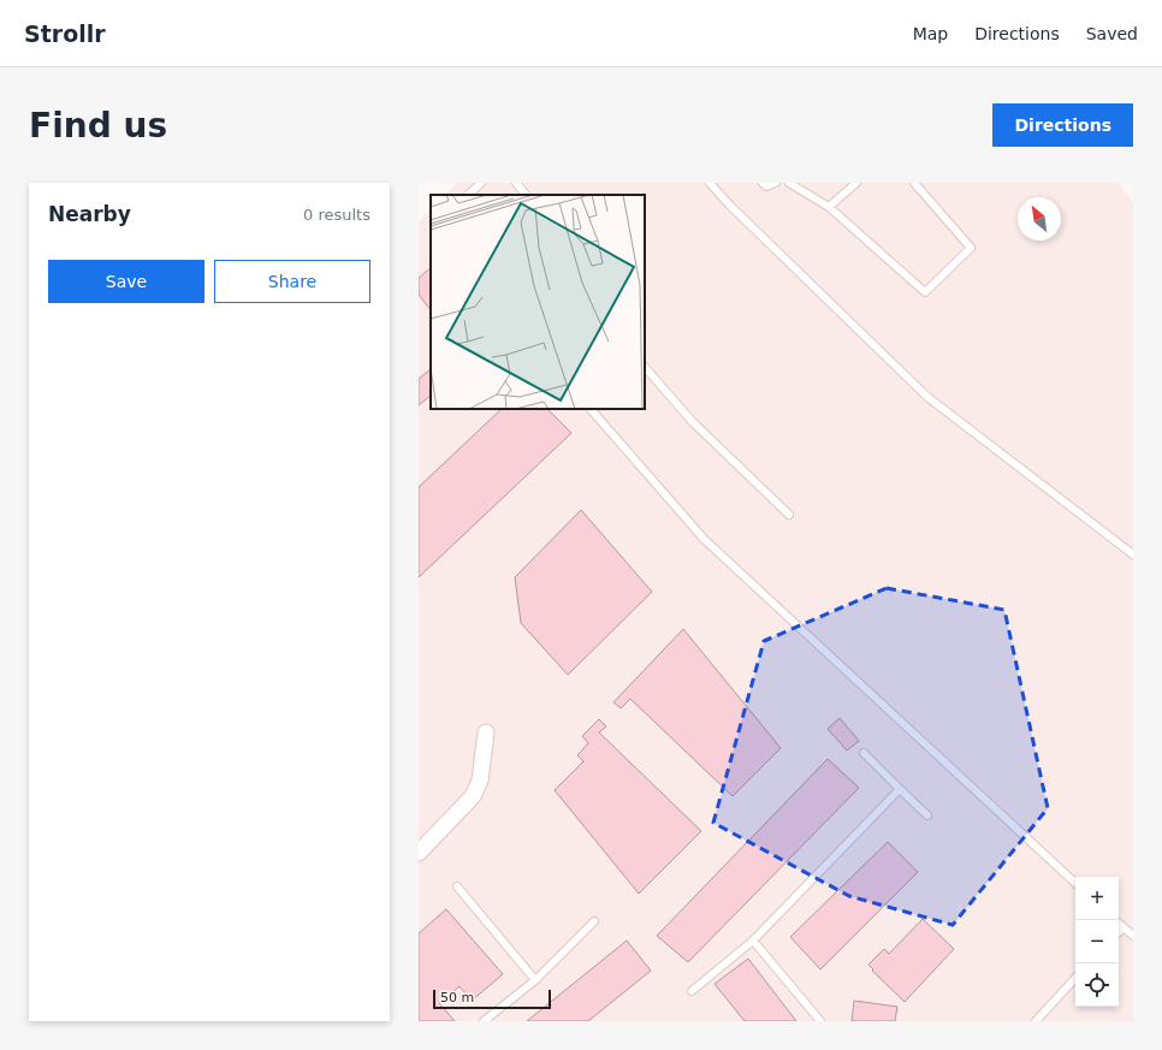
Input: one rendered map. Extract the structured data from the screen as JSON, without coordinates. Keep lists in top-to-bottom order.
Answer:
{
  "scale_bar": "50 m",
  "north": "top left",
  "page": {
    "header": "Strollr",
    "nav": ["Map", "Directions", "Saved"],
    "buttons": [
      "Directions",
      ["Save", "Share"]
    ],
    "title": "Find us",
    "heading": ["Nearby", "0 results"],
    "map_buttons": ["+", "−"],
    "scale": "50 m"
  }
}
